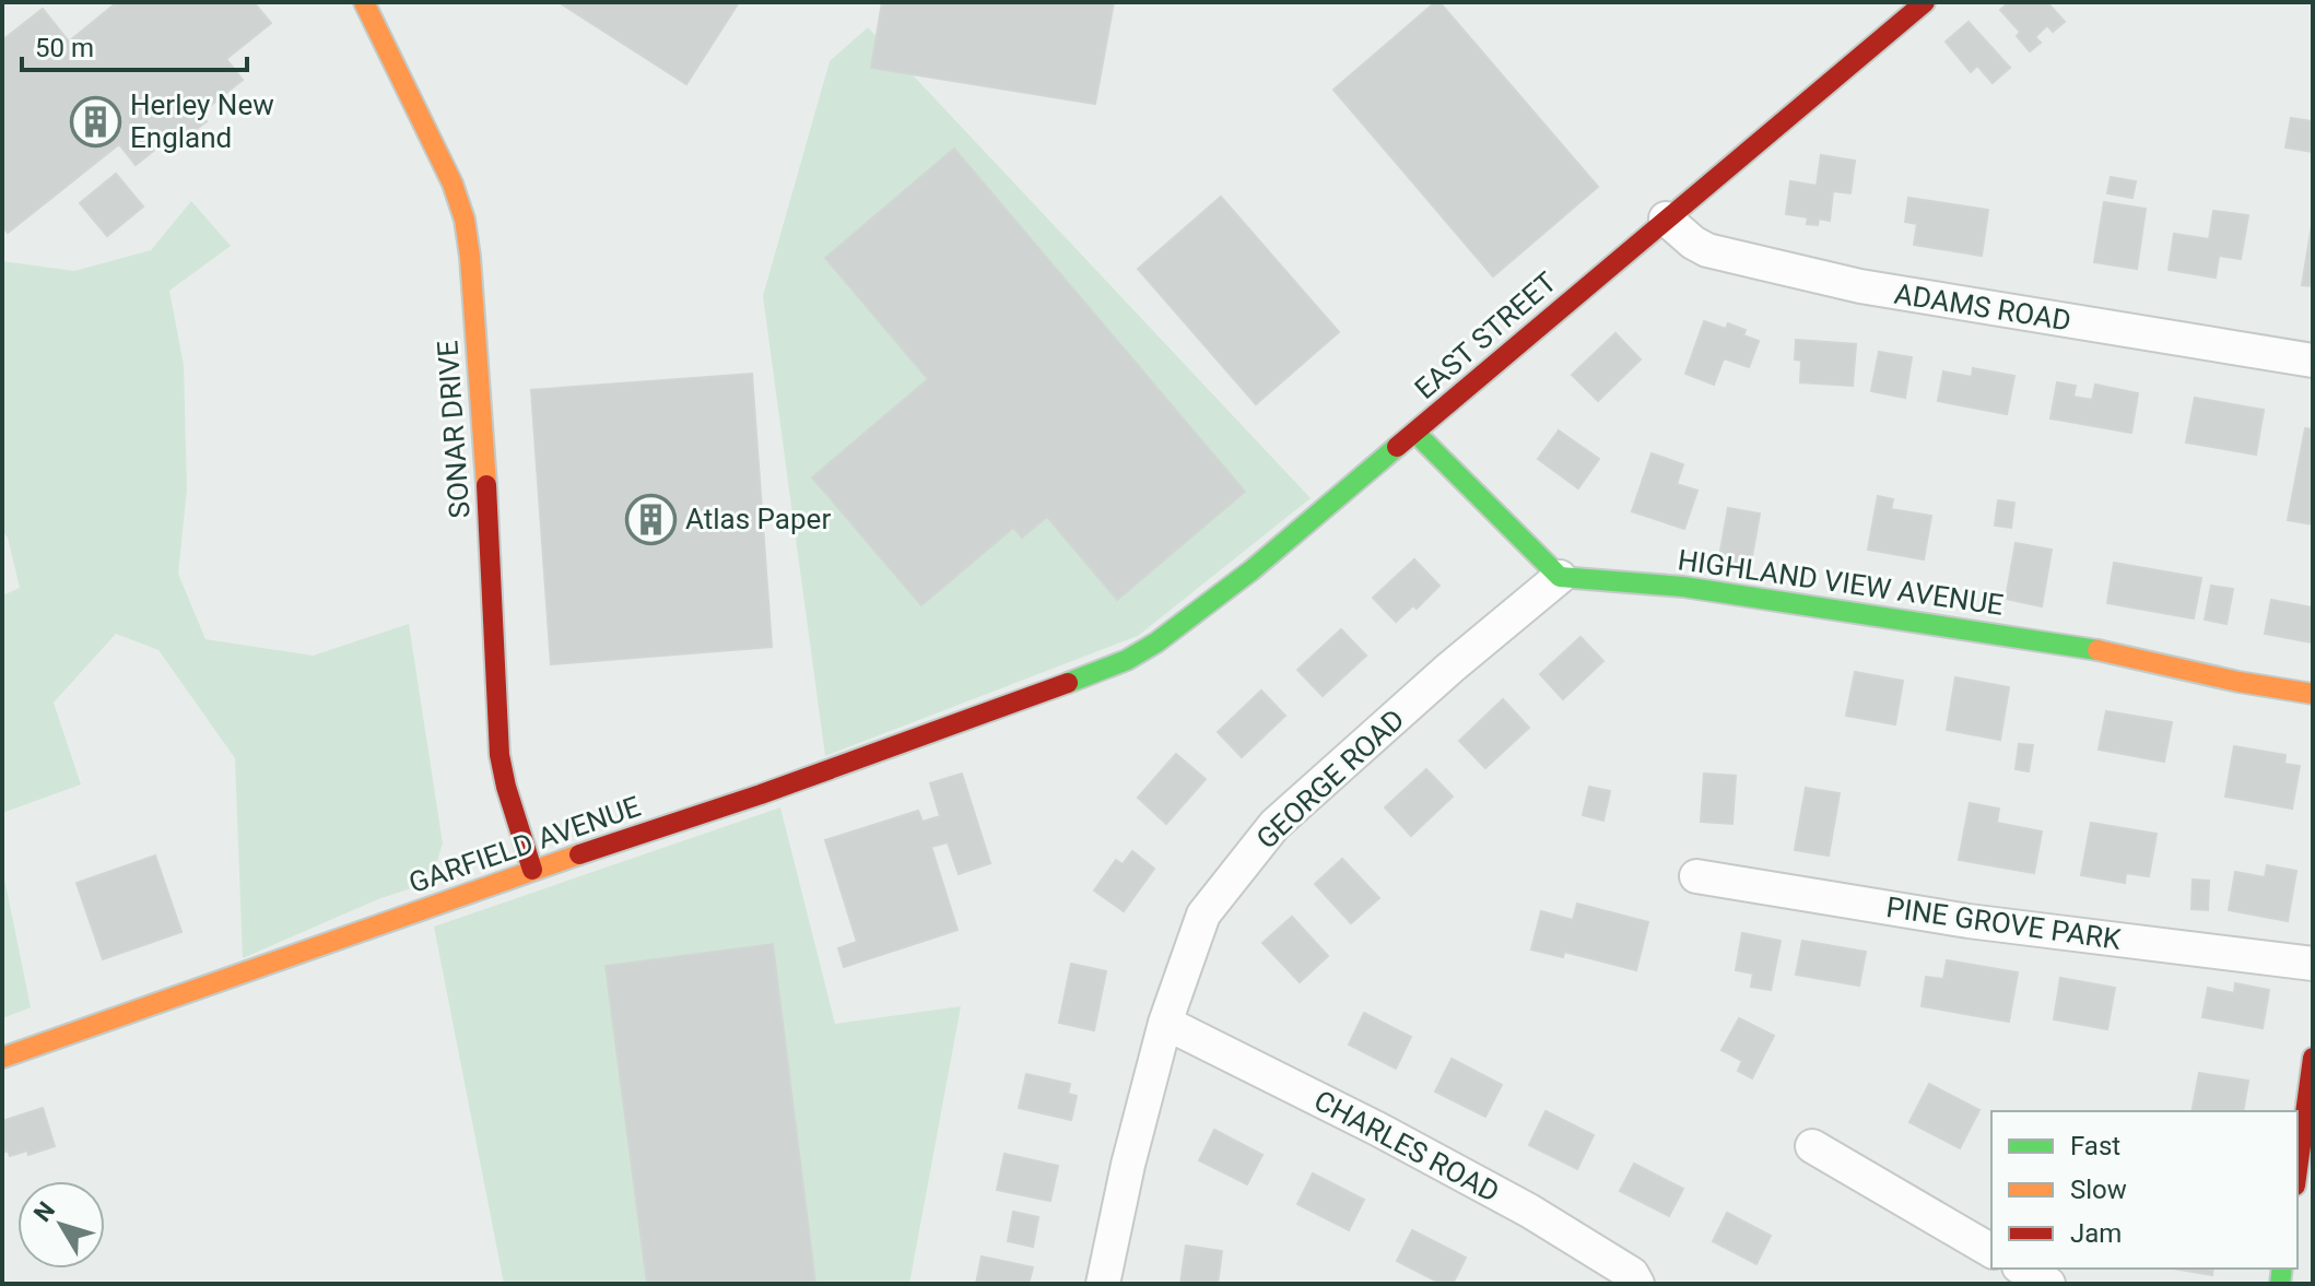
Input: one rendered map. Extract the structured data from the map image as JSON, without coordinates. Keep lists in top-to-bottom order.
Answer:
{
  "streets": {
    "street": [
      "ADAMS ROAD",
      "EAST STREET",
      "SONAR DRIVE",
      "HIGHLAND VIEW AVENUE",
      "GEORGE ROAD",
      "GARFIELD AVENUE",
      "PINE GROVE PARK",
      "CHARLES ROAD"
    ]
  },
  "crossings": [
    ["ADAMS ROAD", "EAST STREET"],
    ["EAST STREET", "GARFIELD AVENUE"],
    ["SONAR DRIVE", "GARFIELD AVENUE"],
    ["HIGHLAND VIEW AVENUE", "GEORGE ROAD"],
    ["GEORGE ROAD", "CHARLES ROAD"]
  ],
  "places": {
    "building": ["Herley New England", "Atlas Paper"]
  },
  "legend": ["Fast", "Slow", "Jam"],
  "scale_bar": "50 m",
  "north": "top left"
}
